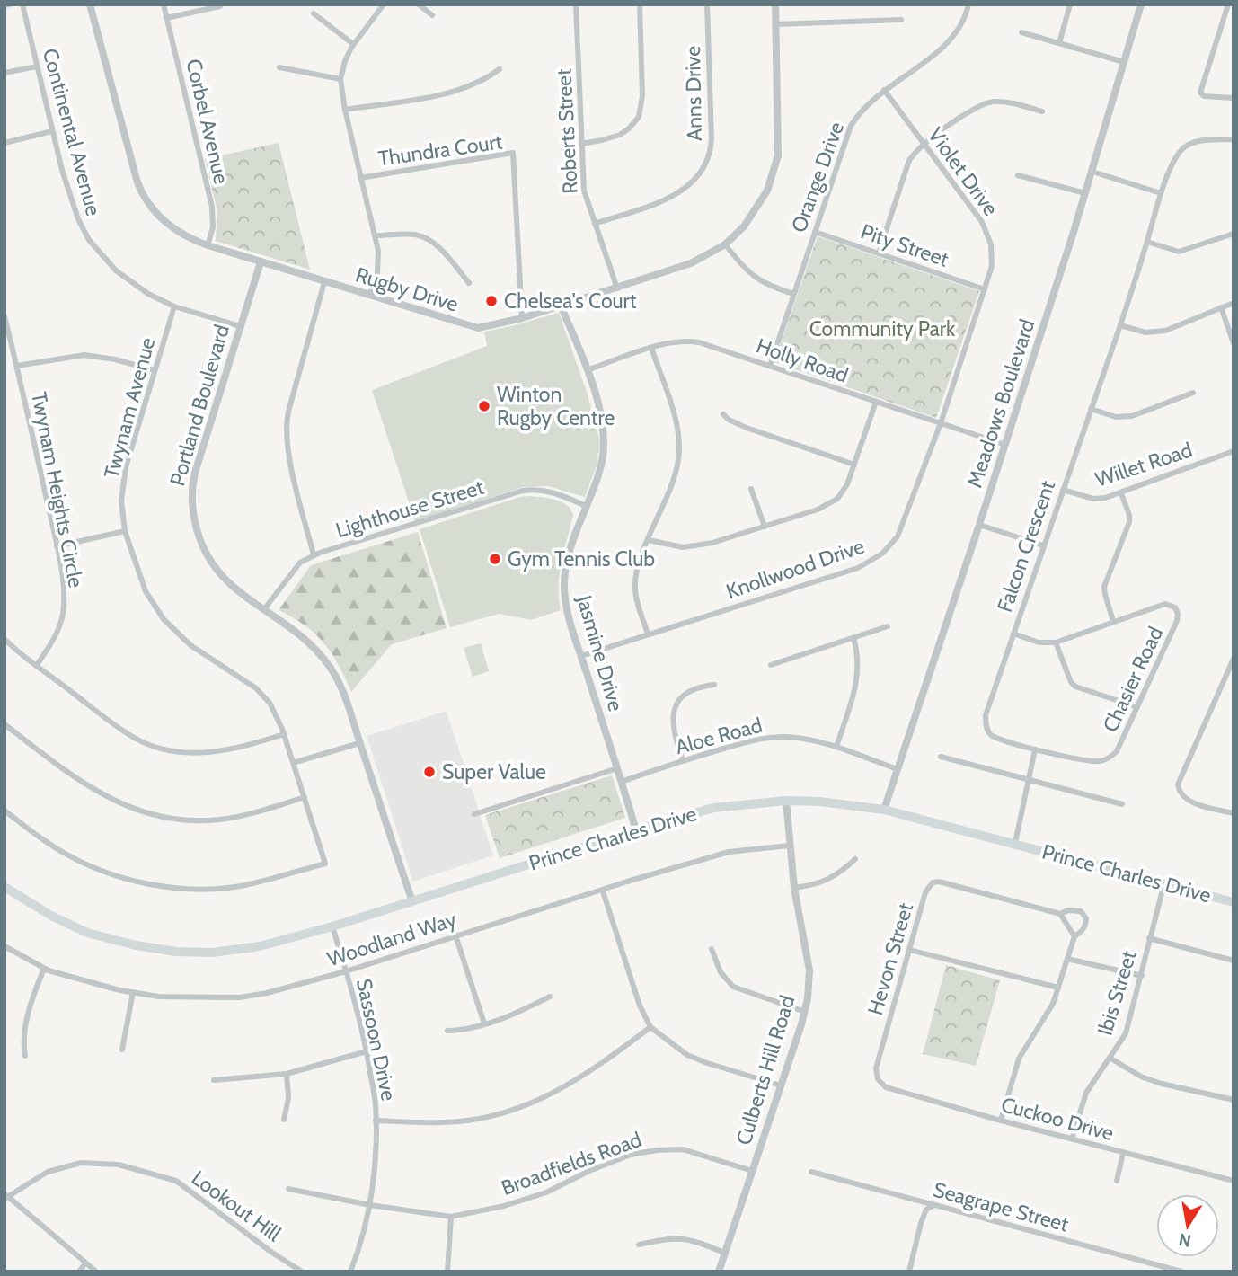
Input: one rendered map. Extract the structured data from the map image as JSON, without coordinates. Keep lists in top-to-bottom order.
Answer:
{
  "streets": {
    "highway": ["Prince Charles Drive"],
    "street": [
      "Anns Drive",
      "Corbel Avenue",
      "Roberts Street",
      "Continental Avenue",
      "Thundra Court",
      "Violet Drive",
      "Orange Drive",
      "Pity Street",
      "Rugby Drive",
      "Holly Road",
      "Meadows Boulevard",
      "Portland Boulevard",
      "Twynam Avenue",
      "Willet Road",
      "Twynam Heights Circle",
      "Lighthouse Street",
      "Falcon Crescent",
      "Knollwood Drive",
      "Jasmine Drive",
      "Chasier Road",
      "Aloe Road",
      "Woodland Way",
      "Hevon Street",
      "Ibis Street",
      "Sassoon Drive",
      "Culberts Hill Road",
      "Cuckoo Drive",
      "Broadfields Road",
      "Lookout Hill",
      "Seagrape Street"
    ]
  },
  "crossings": [
    ["Anns Drive", "Roberts Street"],
    ["Corbel Avenue", "Rugby Drive"],
    ["Roberts Street", "Rugby Drive"],
    ["Continental Avenue", "Portland Boulevard"],
    ["Continental Avenue", "Twynam Avenue"],
    ["Thundra Court", "Rugby Drive"],
    ["Violet Drive", "Orange Drive"],
    ["Violet Drive", "Pity Street"],
    ["Violet Drive", "Holly Road"],
    ["Violet Drive", "Knollwood Drive"],
    ["Orange Drive", "Pity Street"],
    ["Orange Drive", "Holly Road"],
    ["Rugby Drive", "Portland Boulevard"],
    ["Rugby Drive", "Jasmine Drive"],
    ["Holly Road", "Meadows Boulevard"],
    ["Holly Road", "Knollwood Drive"],
    ["Holly Road", "Jasmine Drive"],
    ["Meadows Boulevard", "Aloe Road"],
    ["Meadows Boulevard", "Prince Charles Drive"],
    ["Portland Boulevard", "Lighthouse Street"],
    ["Portland Boulevard", "Prince Charles Drive"],
    ["Willet Road", "Falcon Crescent"],
    ["Lighthouse Street", "Jasmine Drive"],
    ["Falcon Crescent", "Chasier Road"],
    ["Knollwood Drive", "Jasmine Drive"],
    ["Jasmine Drive", "Aloe Road"],
    ["Jasmine Drive", "Prince Charles Drive"],
    ["Prince Charles Drive", "Ibis Street"],
    ["Prince Charles Drive", "Sassoon Drive"],
    ["Prince Charles Drive", "Culberts Hill Road"],
    ["Woodland Way", "Sassoon Drive"],
    ["Woodland Way", "Culberts Hill Road"],
    ["Hevon Street", "Cuckoo Drive"],
    ["Ibis Street", "Cuckoo Drive"],
    ["Sassoon Drive", "Broadfields Road"],
    ["Culberts Hill Road", "Broadfields Road"]
  ],
  "parks": ["Community Park"],
  "places": [
    "Chelsea's Court",
    "Winton Rugby Centre",
    "Gym Tennis Club",
    "Super Value"
  ],
  "north": "bottom"
}
